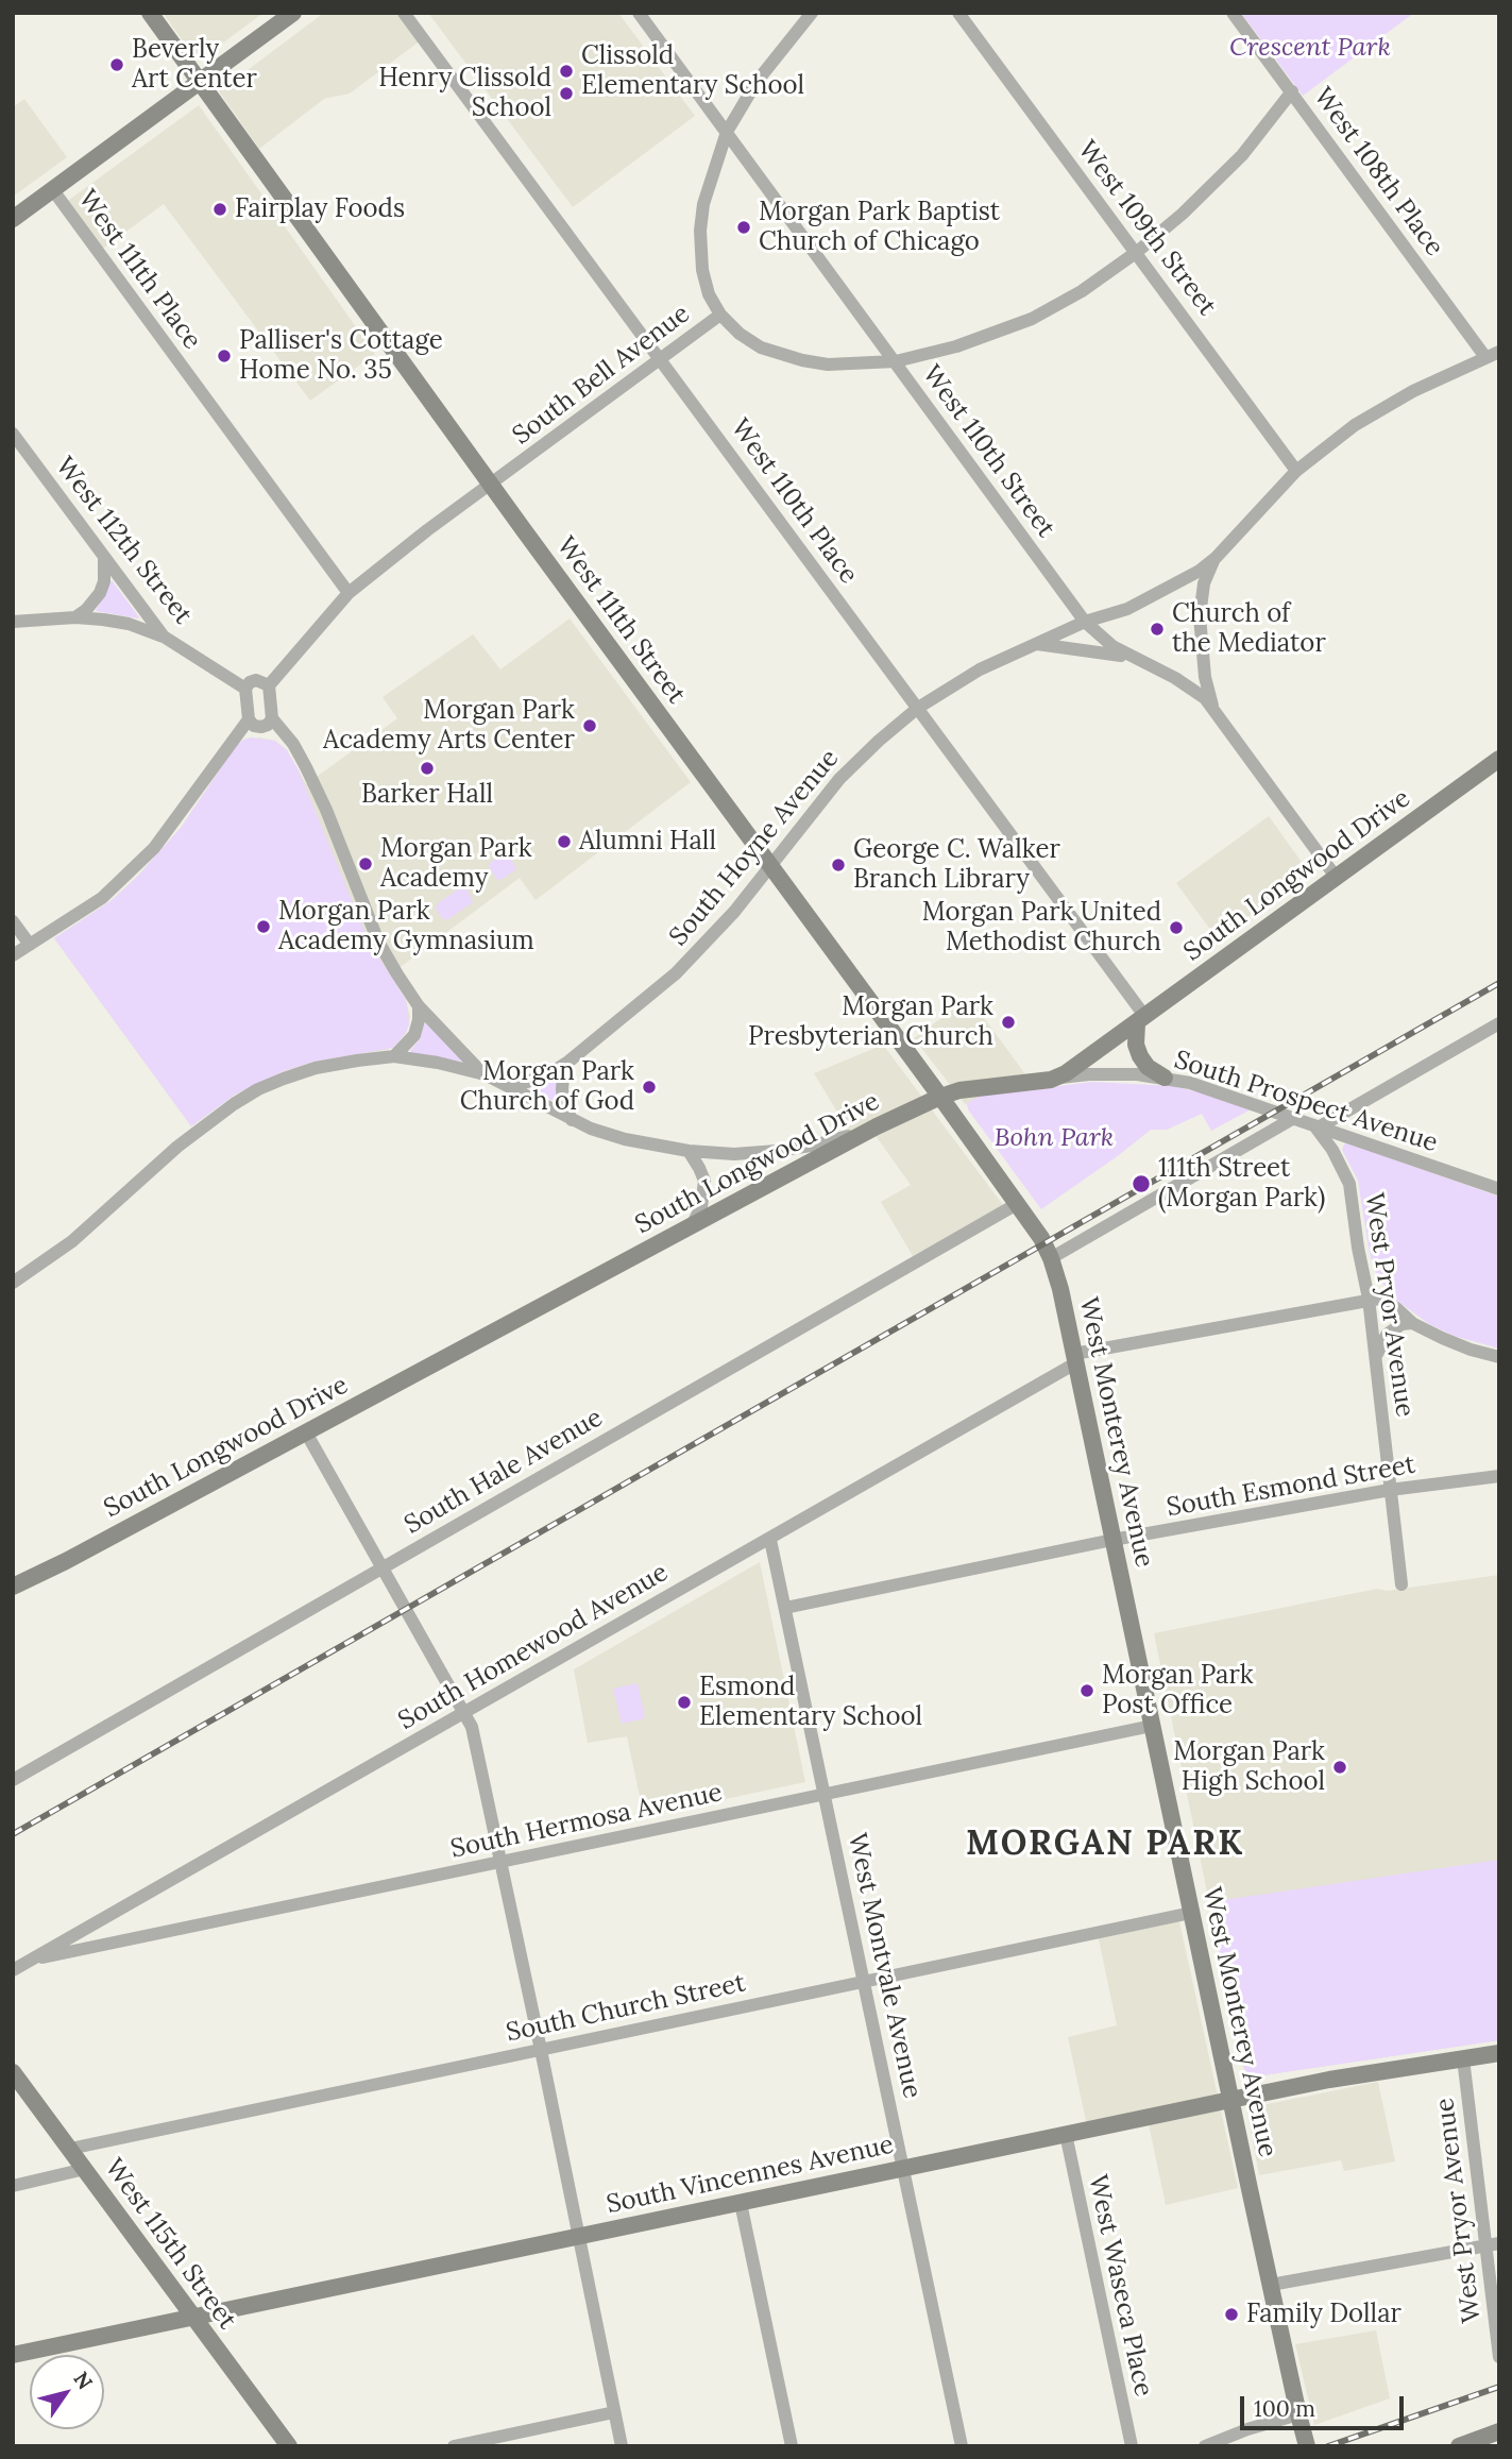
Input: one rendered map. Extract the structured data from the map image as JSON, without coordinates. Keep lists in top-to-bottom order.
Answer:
{
  "streets": {
    "main road": [
      "West 111th Street",
      "South Longwood Drive",
      "West Monterey Avenue",
      "South Vincennes Avenue",
      "West 115th Street"
    ],
    "street": [
      "West 108th Place",
      "West 109th Street",
      "West 111th Place",
      "South Bell Avenue",
      "West 110th Street",
      "West 110th Place",
      "West 112th Street",
      "South Hoyne Avenue",
      "South Prospect Avenue",
      "West Pryor Avenue",
      "South Hale Avenue",
      "South Esmond Street",
      "South Homewood Avenue",
      "South Hermosa Avenue",
      "West Montvale Avenue",
      "South Church Street",
      "West Waseca Place"
    ]
  },
  "crossings": [
    ["West 108th Place", "South Bell Avenue"],
    ["West 108th Place", "South Hoyne Avenue"],
    ["West 109th Street", "South Bell Avenue"],
    ["West 109th Street", "South Hoyne Avenue"],
    ["West 111th Place", "South Bell Avenue"],
    ["South Bell Avenue", "West 110th Street"],
    ["South Bell Avenue", "West 110th Place"],
    ["South Bell Avenue", "West 111th Street"],
    ["West 110th Street", "South Hoyne Avenue"],
    ["West 110th Street", "South Longwood Drive"],
    ["West 110th Place", "South Hoyne Avenue"],
    ["West 110th Place", "South Longwood Drive"],
    ["West 111th Street", "South Hoyne Avenue"],
    ["West 111th Street", "South Longwood Drive"],
    ["West 111th Street", "West Monterey Avenue"],
    ["West 111th Street", "South Hale Avenue"],
    ["South Longwood Drive", "South Prospect Avenue"],
    ["South Prospect Avenue", "West Pryor Avenue"],
    ["West Pryor Avenue", "South Esmond Street"],
    ["West Pryor Avenue", "South Homewood Avenue"],
    ["West Pryor Avenue", "South Vincennes Avenue"],
    ["West Monterey Avenue", "South Esmond Street"],
    ["West Monterey Avenue", "South Homewood Avenue"],
    ["West Monterey Avenue", "South Hermosa Avenue"],
    ["West Monterey Avenue", "South Church Street"],
    ["West Monterey Avenue", "South Vincennes Avenue"],
    ["South Esmond Street", "West Montvale Avenue"],
    ["South Homewood Avenue", "South Hermosa Avenue"],
    ["South Homewood Avenue", "West Montvale Avenue"],
    ["South Hermosa Avenue", "West Montvale Avenue"],
    ["West Montvale Avenue", "South Church Street"],
    ["West Montvale Avenue", "South Vincennes Avenue"],
    ["South Church Street", "West 115th Street"],
    ["South Vincennes Avenue", "West 115th Street"],
    ["South Vincennes Avenue", "West Waseca Place"]
  ],
  "districts": ["MORGAN PARK"],
  "parks": ["Crescent Park", "Bohn Park"],
  "places": [
    "Beverly Art Center",
    "Clissold Elementary School",
    "Henry Clissold School",
    "Fairplay Foods",
    "Morgan Park Baptist Church of Chicago",
    "Palliser's Cottage Home No. 35",
    "Church of the Mediator",
    "Morgan Park Academy Arts Center",
    "Barker Hall",
    "Alumni Hall",
    "Morgan Park Academy",
    "George C. Walker Branch Library",
    "Morgan Park Academy Gymnasium",
    "Morgan Park United Methodist Church",
    "Morgan Park Presbyterian Church",
    "Morgan Park Church of God",
    "111th Street (Morgan Park)",
    "Morgan Park Post Office",
    "Esmond Elementary School",
    "Morgan Park High School",
    "Family Dollar"
  ],
  "scale_bar": "100 m",
  "north": "top right"
}
